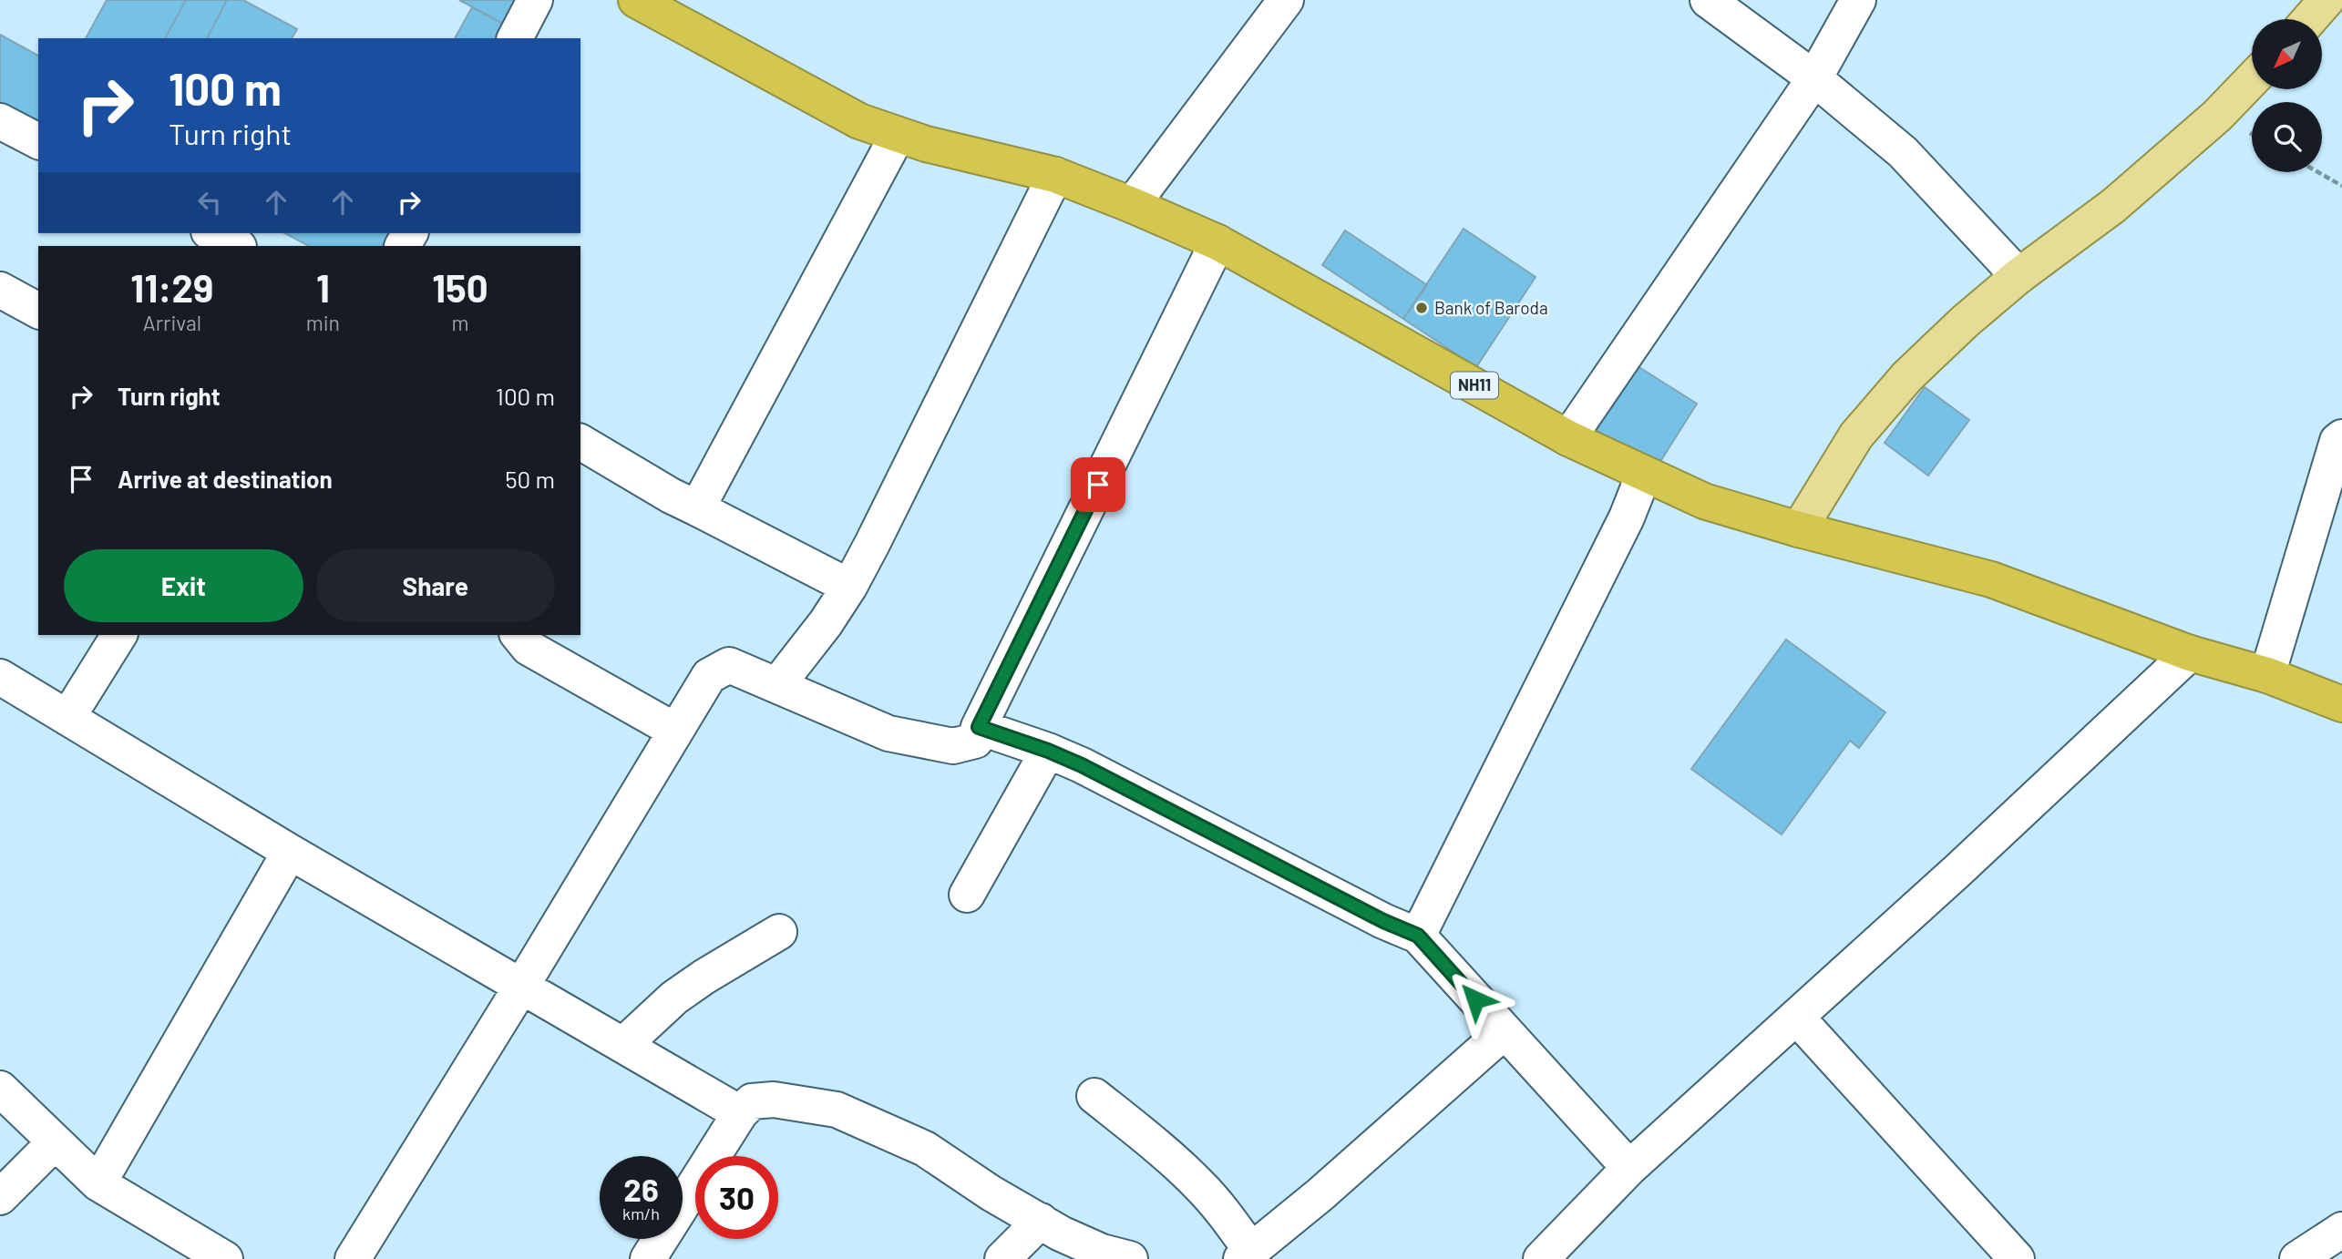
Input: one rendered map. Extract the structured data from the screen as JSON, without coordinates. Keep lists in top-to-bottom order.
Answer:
{
  "streets": {
    "highway": ["NH11"]
  },
  "places": ["Bank of Baroda"],
  "north": "bottom left",
  "page": {
    "turn": ["100 m", "Turn right"],
    "eta": [
      "11:29",
      "Arrival",
      "1",
      "min",
      "150",
      "m"
    ],
    "list": [
      {
        "name": "Turn right",
        "value": "100 m"
      },
      {
        "name": "Arrive at destination",
        "value": "50 m"
      }
    ],
    "buttons": ["Exit", "Share"],
    "speed": "26 km/h",
    "limit": "30"
  }
}
